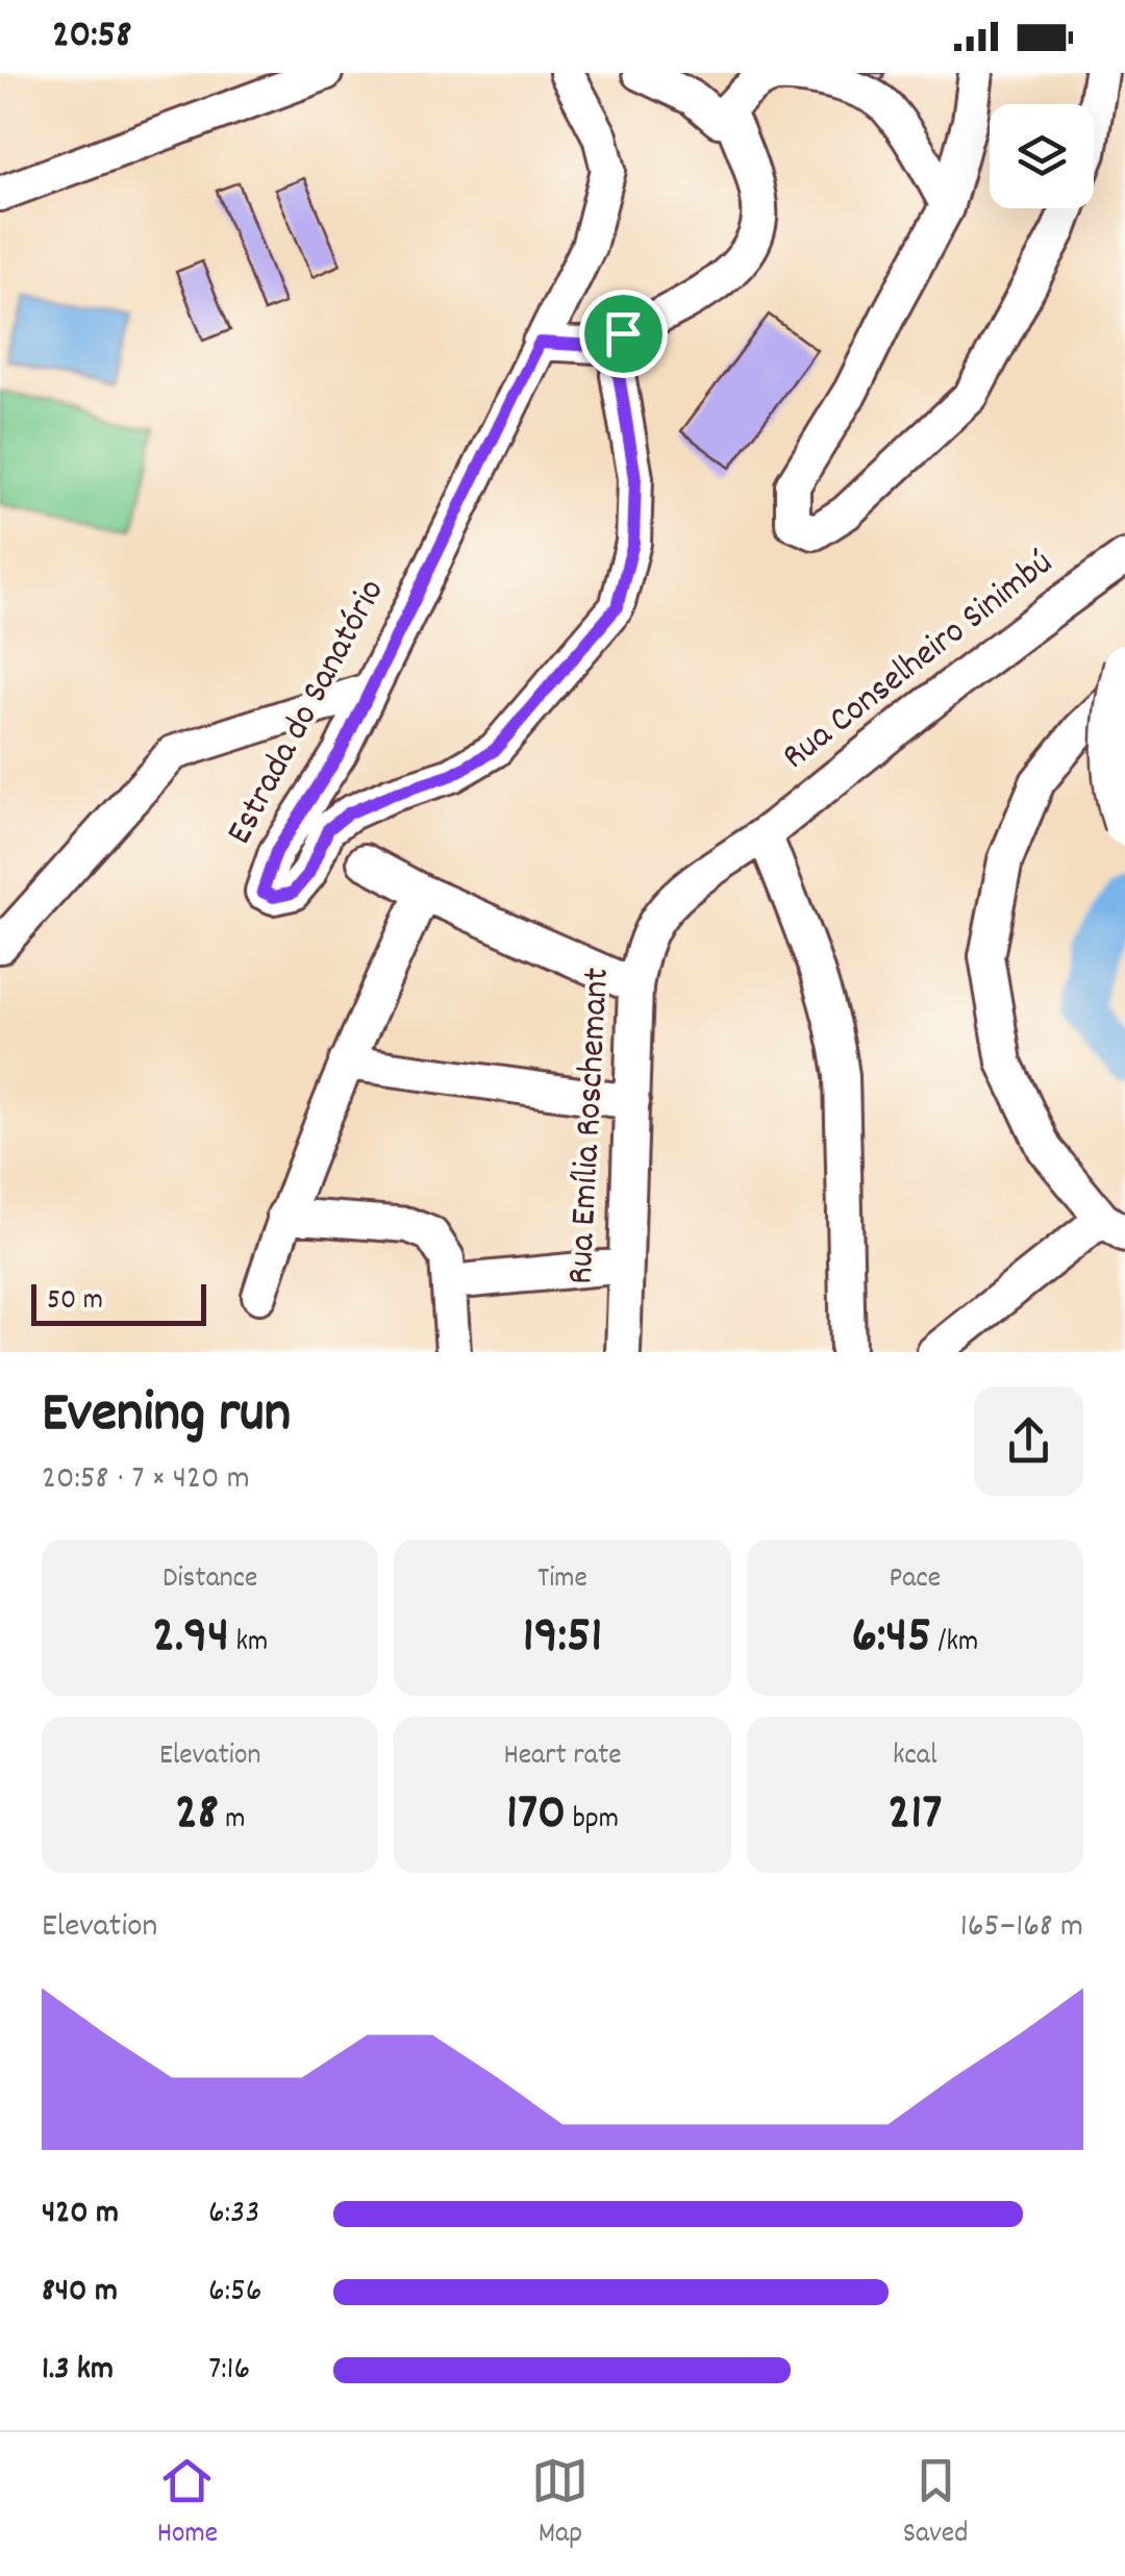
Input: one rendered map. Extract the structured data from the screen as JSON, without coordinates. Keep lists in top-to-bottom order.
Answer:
{
  "streets": {
    "street": ["Rua Conselheiro Sinimbú", "Estrada do Sanatório", "Rua Emília Roschemant"]
  },
  "crossings": [
    ["Rua Conselheiro Sinimbú", "Rua Emília Roschemant"]
  ],
  "scale_bar": "50 m",
  "page": {
    "status": "20:58",
    "scale": "50 m",
    "heading": ["Evening run", "20:58 · 7 × 420 m"],
    "stats": [
      ["Distance", "2.94 km"],
      ["Time", "19:51"],
      ["Pace", "6:45 /km"],
      ["Elevation", "28 m"],
      ["Heart rate", "170 bpm"],
      ["kcal", "217"]
    ],
    "chart": ["Elevation", "165–168 m"],
    "list": [
      {
        "name": "420 m",
        "note": "6:33"
      },
      {
        "name": "840 m",
        "note": "6:56"
      },
      {
        "name": "1.3 km",
        "note": "7:16"
      }
    ],
    "tabs": ["Home", "Map", "Saved"]
  }
}
